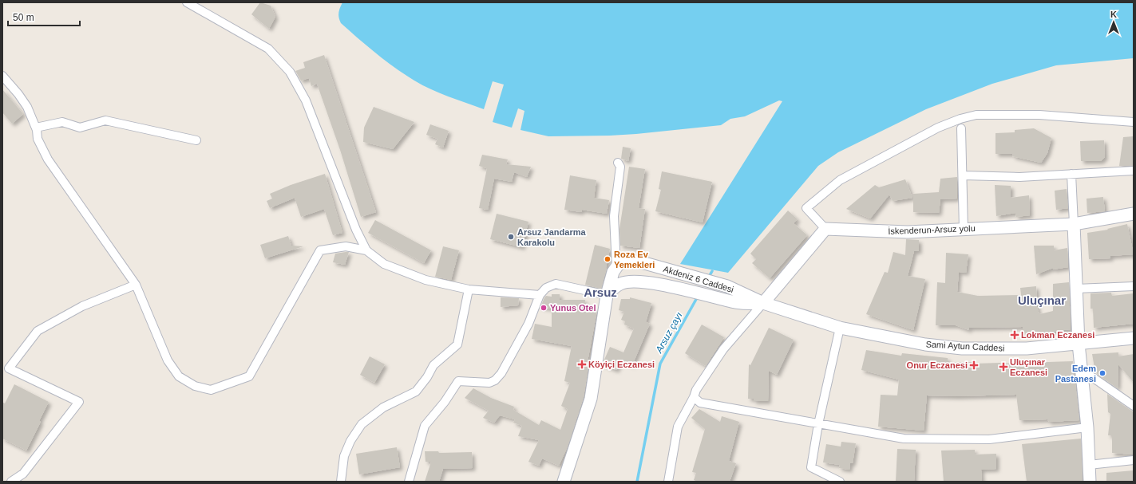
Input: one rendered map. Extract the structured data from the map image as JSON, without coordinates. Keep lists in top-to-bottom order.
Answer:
{
  "streets": {
    "main road": ["İskenderun-Arsuz yolu", "Akdeniz 6 Caddesi", "Sami Aytun Caddesi"]
  },
  "crossings": [
    ["Akdeniz 6 Caddesi", "Sami Aytun Caddesi"]
  ],
  "districts": ["Arsuz", "Uluçınar"],
  "water": ["Arsuz çayı"],
  "places": {
    "other": [
      "Arsuz Jandarma Karakolu",
      "Roza Ev Yemekleri",
      "Yunus Otel",
      "Edem Pastanesi"
    ],
    "health": [
      "Lokman Eczanesi",
      "Köyiçi Eczanesi",
      "Onur Eczanesi",
      "Uluçınar Eczanesi"
    ]
  },
  "scale_bar": "50 m",
  "north": "top"
}
